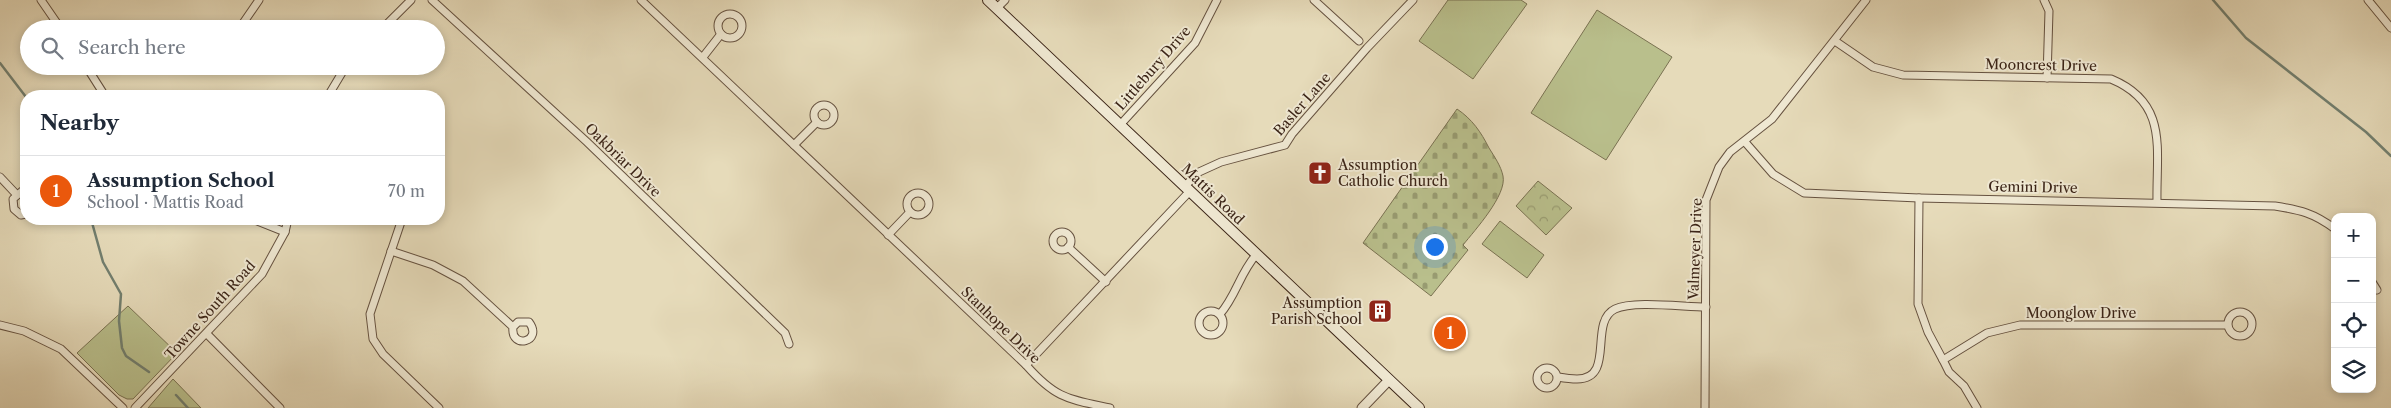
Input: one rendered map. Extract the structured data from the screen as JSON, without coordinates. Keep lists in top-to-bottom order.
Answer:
{
  "streets": {
    "main road": ["Mattis Road"],
    "street": [
      "Mooncrest Drive",
      "Littlebury Drive",
      "Basler Lane",
      "Oakbriar Drive",
      "Gemini Drive",
      "Valmeyer Drive",
      "Towne South Road",
      "Moonglow Drive",
      "Stanhope Drive"
    ]
  },
  "crossings": [
    ["Mooncrest Drive", "Gemini Drive"],
    ["Mooncrest Drive", "Valmeyer Drive"],
    ["Littlebury Drive", "Mattis Road"],
    ["Basler Lane", "Mattis Road"],
    ["Gemini Drive", "Valmeyer Drive"]
  ],
  "places": {
    "church": ["Assumption Catholic Church"],
    "building": ["Assumption Parish School"]
  },
  "page": {
    "search": "Search here",
    "heading": "Nearby",
    "list": [
      {
        "mark": "1",
        "name": "Assumption School",
        "note": "School · Mattis Road",
        "value": "70 m"
      }
    ],
    "map_buttons": ["+", "−"],
    "pins": "1"
  }
}
